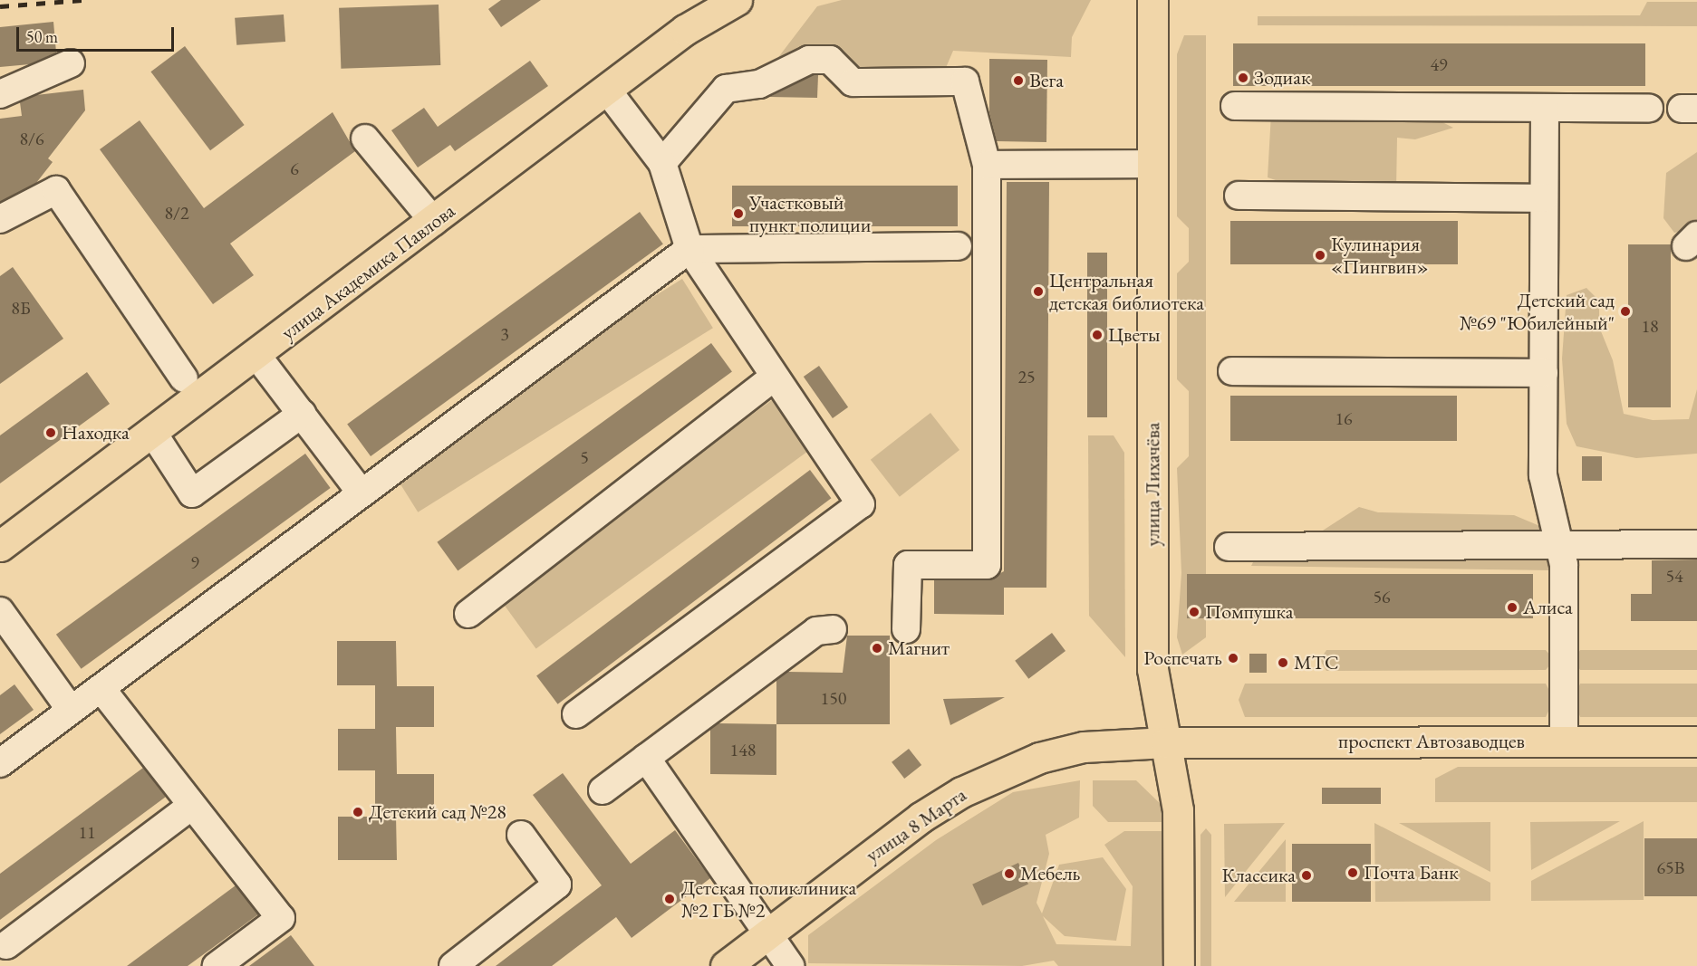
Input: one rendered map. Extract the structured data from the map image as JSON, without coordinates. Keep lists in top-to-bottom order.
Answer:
{
  "streets": {
    "main road": [
      "улица Академика Павлова",
      "улица Лихачёва",
      "проспект Автозаводцев",
      "улица 8 Марта"
    ]
  },
  "crossings": [
    ["улица Лихачёва", "проспект Автозаводцев"],
    ["улица Лихачёва", "улица 8 Марта"],
    ["проспект Автозаводцев", "улица 8 Марта"]
  ],
  "places": [
    "Зодиак",
    "Вега",
    "Участковый пункт полиции",
    "Кулинария «Пингвин»",
    "Центральная детская библиотека",
    "Детский сад №69 \"Юбилейный\"",
    "Цветы",
    "Находка",
    "Алиса",
    "Помпушка",
    "Магнит",
    "Роспечать",
    "МТС",
    "Детский сад №28",
    "Почта Банк",
    "Мебель",
    "Классика",
    "Детская поликлиника №2 ГБ №2"
  ],
  "house_numbers": [
    "49",
    "8/6",
    "6",
    "8/2",
    "8Б",
    "18",
    "3",
    "25",
    "16",
    "5",
    "9",
    "54",
    "56",
    "150",
    "148",
    "11",
    "65В"
  ],
  "scale_bar": "50 m"
}
